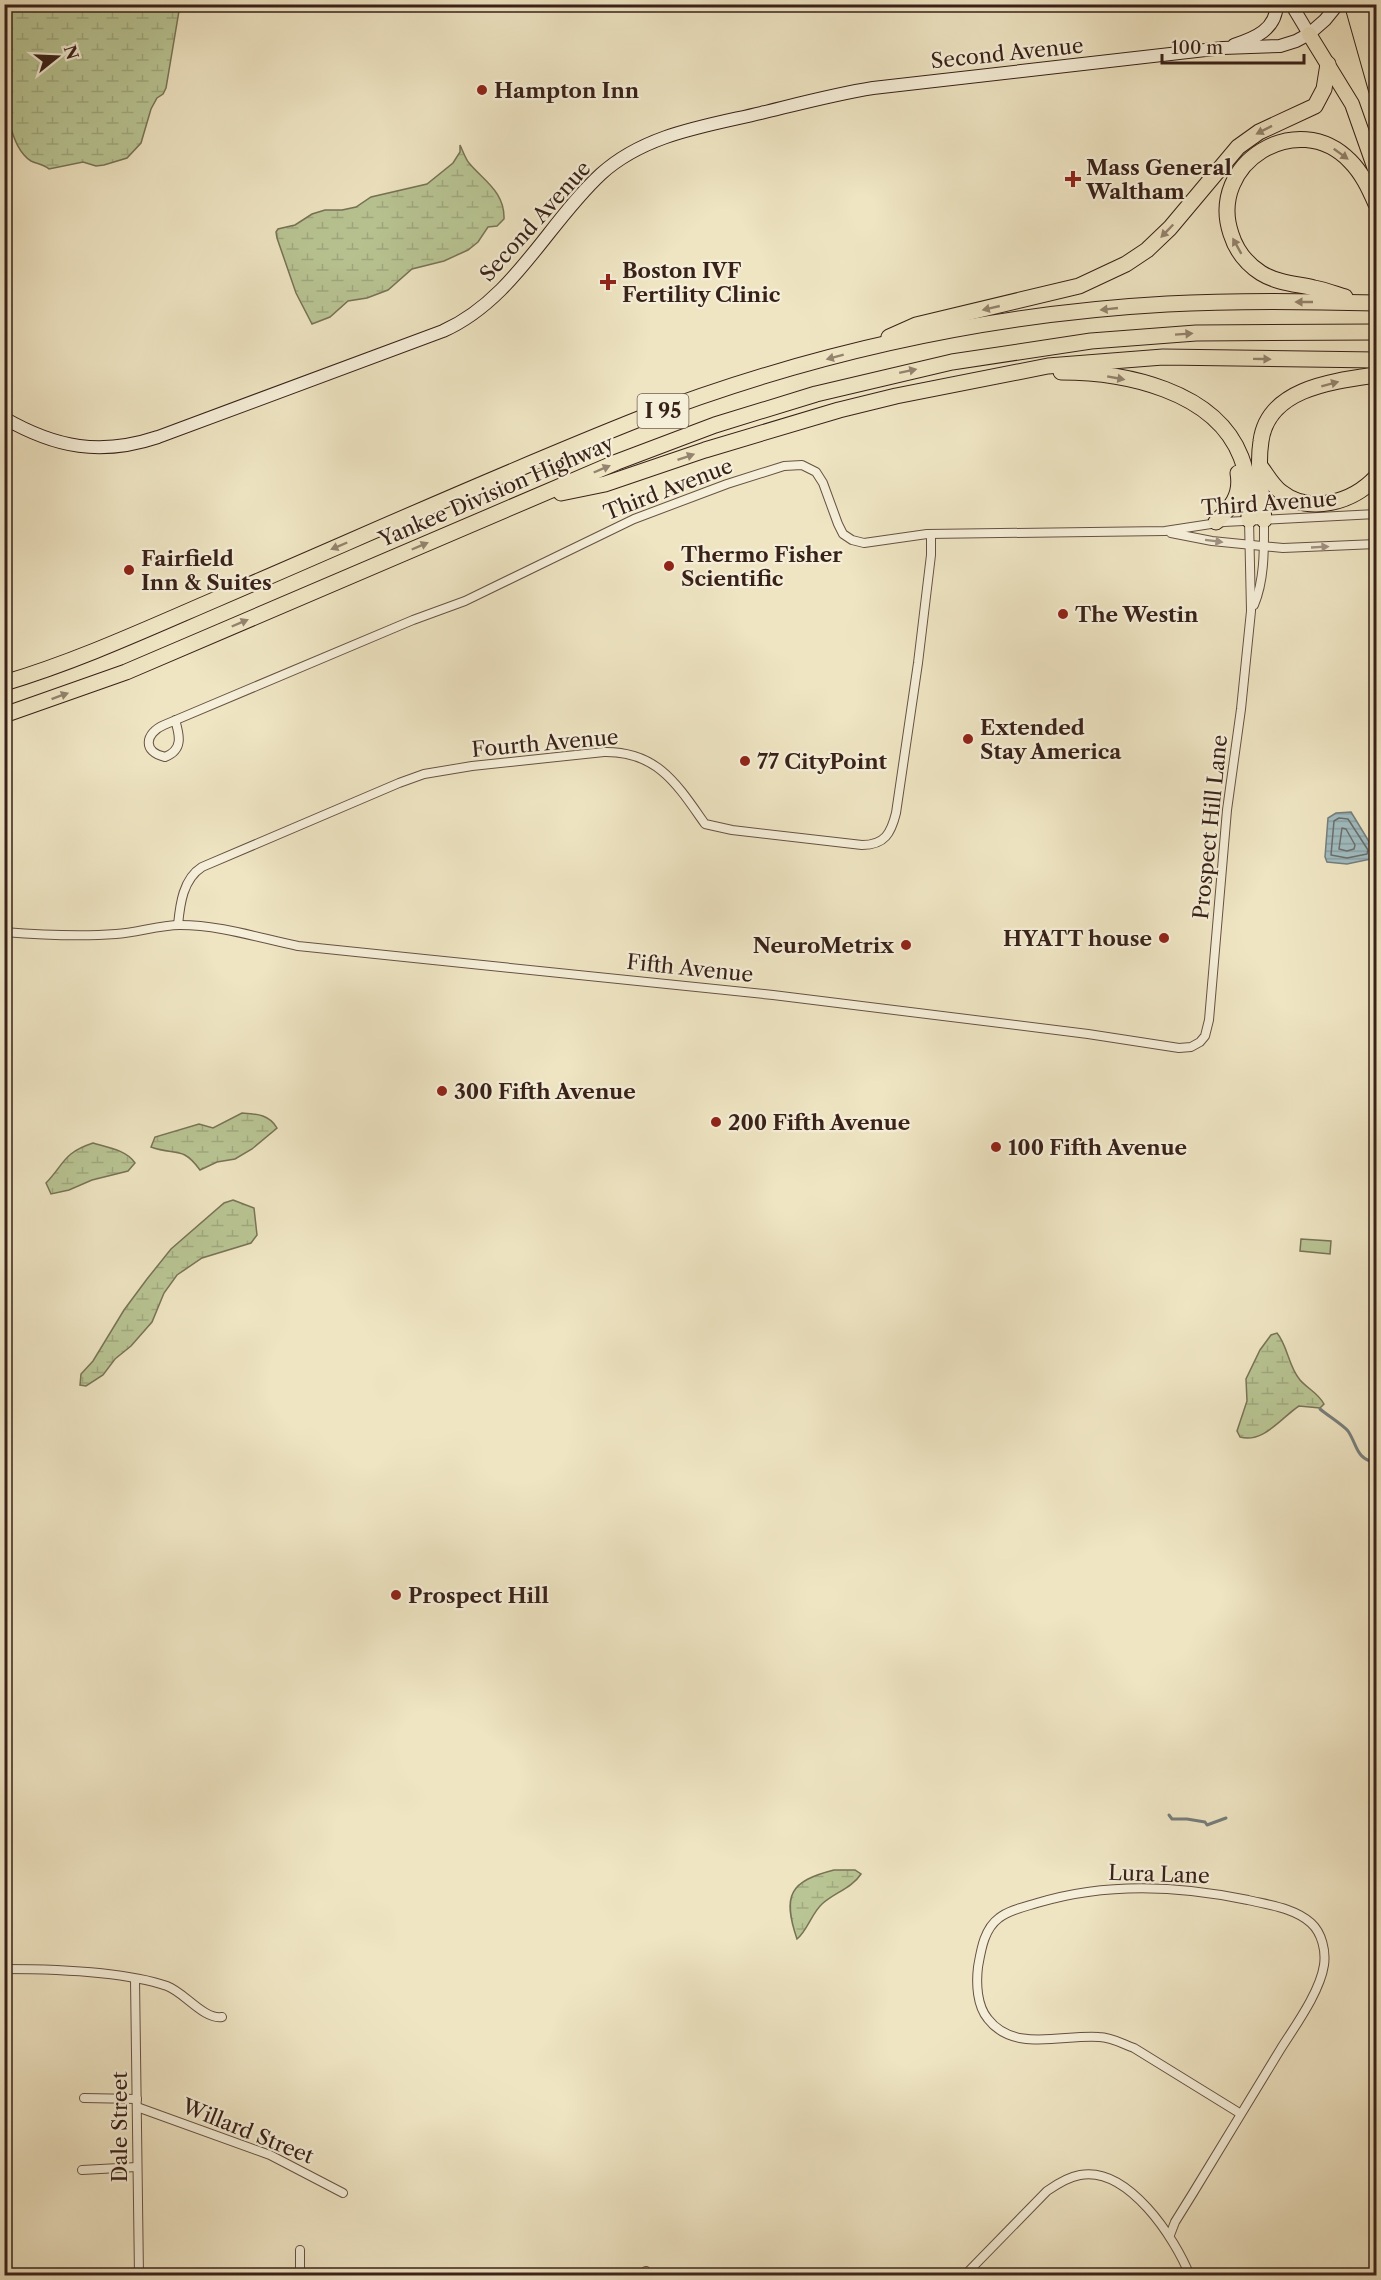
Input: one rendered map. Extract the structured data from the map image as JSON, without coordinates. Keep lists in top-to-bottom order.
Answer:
{
  "streets": {
    "highway": ["I 95", "Yankee Division Highway"],
    "street": [
      "Second Avenue",
      "Third Avenue",
      "Fourth Avenue",
      "Prospect Hill Lane",
      "Fifth Avenue",
      "Lura Lane",
      "Dale Street",
      "Willard Street"
    ]
  },
  "crossings": [
    ["Third Avenue", "Fourth Avenue"],
    ["Third Avenue", "Prospect Hill Lane"],
    ["Fourth Avenue", "Fifth Avenue"],
    ["Prospect Hill Lane", "Fifth Avenue"],
    ["Dale Street", "Willard Street"]
  ],
  "places": {
    "other": [
      "Hampton Inn",
      "Thermo Fisher Scientific",
      "Fairfield Inn & Suites",
      "The Westin",
      "Extended Stay America",
      "77 CityPoint",
      "HYATT house",
      "NeuroMetrix",
      "300 Fifth Avenue",
      "200 Fifth Avenue",
      "100 Fifth Avenue",
      "Prospect Hill"
    ],
    "health": ["Mass General Waltham", "Boston IVF Fertility Clinic"]
  },
  "scale_bar": "100 m",
  "north": "right"
}
